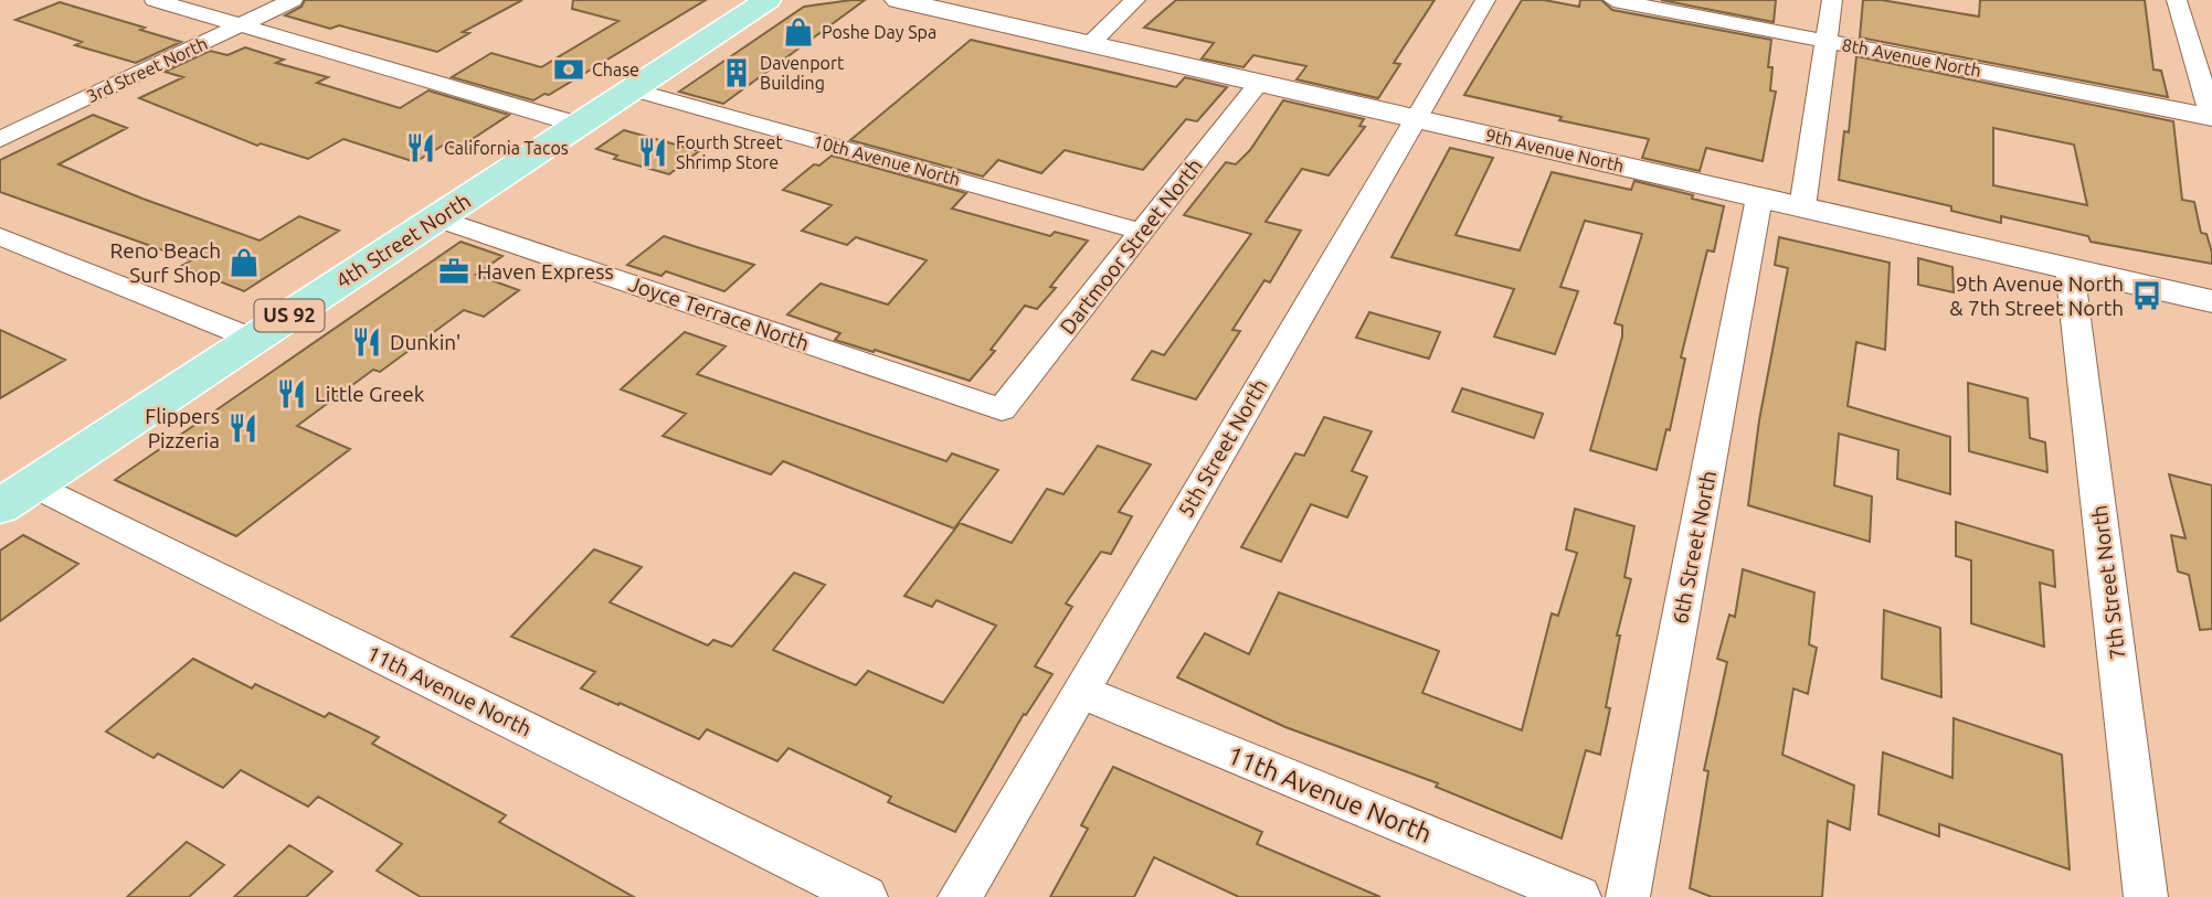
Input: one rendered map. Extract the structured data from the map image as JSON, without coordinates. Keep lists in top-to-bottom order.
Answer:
{
  "streets": {
    "main road": ["4th Street North", "US 92"],
    "street": [
      "8th Avenue North",
      "3rd Street North",
      "9th Avenue North",
      "10th Avenue North",
      "Dartmoor Street North",
      "Joyce Terrace North",
      "5th Street North",
      "6th Street North",
      "7th Street North",
      "11th Avenue North"
    ]
  },
  "crossings": [
    ["9th Avenue North", "Dartmoor Street North"],
    ["9th Avenue North", "5th Street North"],
    ["9th Avenue North", "6th Street North"],
    ["9th Avenue North", "7th Street North"],
    ["10th Avenue North", "4th Street North"],
    ["10th Avenue North", "Dartmoor Street North"],
    ["4th Street North", "Joyce Terrace North"],
    ["4th Street North", "11th Avenue North"],
    ["Dartmoor Street North", "Joyce Terrace North"],
    ["5th Street North", "11th Avenue North"]
  ],
  "places": {
    "shop": ["Poshe Day Spa", "Reno Beach Surf Shop"],
    "bank": ["Chase"],
    "building": ["Davenport Building"],
    "restaurant": [
      "California Tacos",
      "Fourth Street Shrimp Store",
      "Dunkin'",
      "Little Greek",
      "Flippers Pizzeria"
    ],
    "office": ["Haven Express"],
    "bus stop": ["9th Avenue North & 7th Street North"]
  }
}
